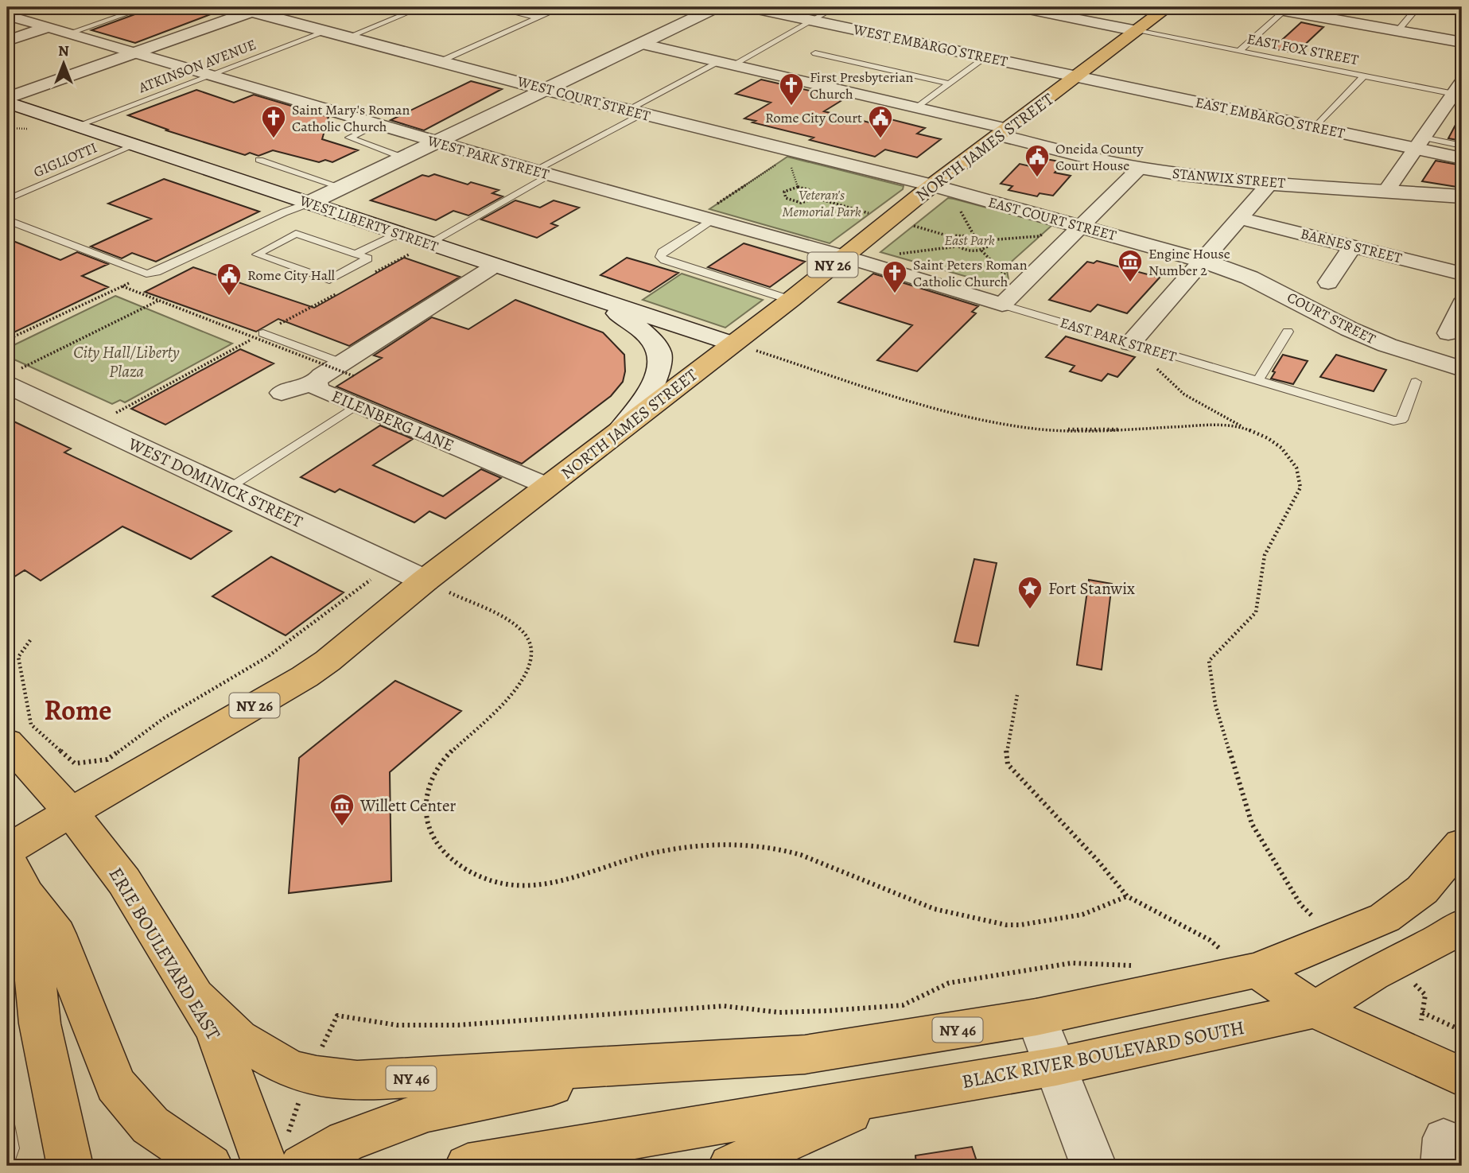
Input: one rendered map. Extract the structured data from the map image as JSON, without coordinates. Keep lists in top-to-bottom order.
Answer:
{
  "streets": {
    "main road": [
      "NORTH JAMES STREET",
      "NY 26",
      "ERIE BOULEVARD EAST",
      "NY 46",
      "BLACK RIVER BOULEVARD SOUTH"
    ],
    "street": [
      "WEST EMBARGO STREET",
      "WEST COURT STREET",
      "EAST EMBARGO STREET",
      "WEST PARK STREET",
      "STANWIX STREET",
      "EAST COURT STREET",
      "WEST LIBERTY STREET",
      "BARNES STREET",
      "COURT STREET",
      "EAST PARK STREET",
      "EILENBERG LANE",
      "WEST DOMINICK STREET"
    ],
    "lane": ["EAST FOX STREET", "ATKINSON AVENUE", "GIGLIOTTI"]
  },
  "crossings": [
    ["WEST EMBARGO STREET", "EAST EMBARGO STREET"],
    ["WEST EMBARGO STREET", "NORTH JAMES STREET"],
    ["EAST FOX STREET", "NORTH JAMES STREET"],
    ["ATKINSON AVENUE", "WEST COURT STREET"],
    ["ATKINSON AVENUE", "WEST PARK STREET"],
    ["ATKINSON AVENUE", "WEST LIBERTY STREET"],
    ["WEST COURT STREET", "NORTH JAMES STREET"],
    ["WEST COURT STREET", "EAST COURT STREET"],
    ["EAST EMBARGO STREET", "NORTH JAMES STREET"],
    ["NORTH JAMES STREET", "WEST PARK STREET"],
    ["NORTH JAMES STREET", "STANWIX STREET"],
    ["NORTH JAMES STREET", "EAST COURT STREET"],
    ["NORTH JAMES STREET", "WEST LIBERTY STREET"],
    ["NORTH JAMES STREET", "NY 26"],
    ["NORTH JAMES STREET", "EAST PARK STREET"],
    ["NORTH JAMES STREET", "EILENBERG LANE"],
    ["NORTH JAMES STREET", "WEST DOMINICK STREET"],
    ["NORTH JAMES STREET", "ERIE BOULEVARD EAST"],
    ["WEST PARK STREET", "EAST PARK STREET"],
    ["GIGLIOTTI", "WEST LIBERTY STREET"],
    ["EAST COURT STREET", "COURT STREET"],
    ["WEST LIBERTY STREET", "EILENBERG LANE"],
    ["NY 26", "ERIE BOULEVARD EAST"],
    ["ERIE BOULEVARD EAST", "NY 46"]
  ],
  "districts": ["Rome"],
  "parks": ["Veteran's Memorial Park", "East Park", "City Hall/Liberty Plaza"],
  "places": {
    "church": ["First Presbyterian Church", "Saint Mary's Roman Catholic Church", "Saint Peters Roman Catholic Church"],
    "public building": ["Rome City Court", "Oneida County Court House", "Rome City Hall"],
    "museum": ["Engine House Number 2", "Willett Center"],
    "place": ["Fort Stanwix"]
  },
  "north": "top"
}
